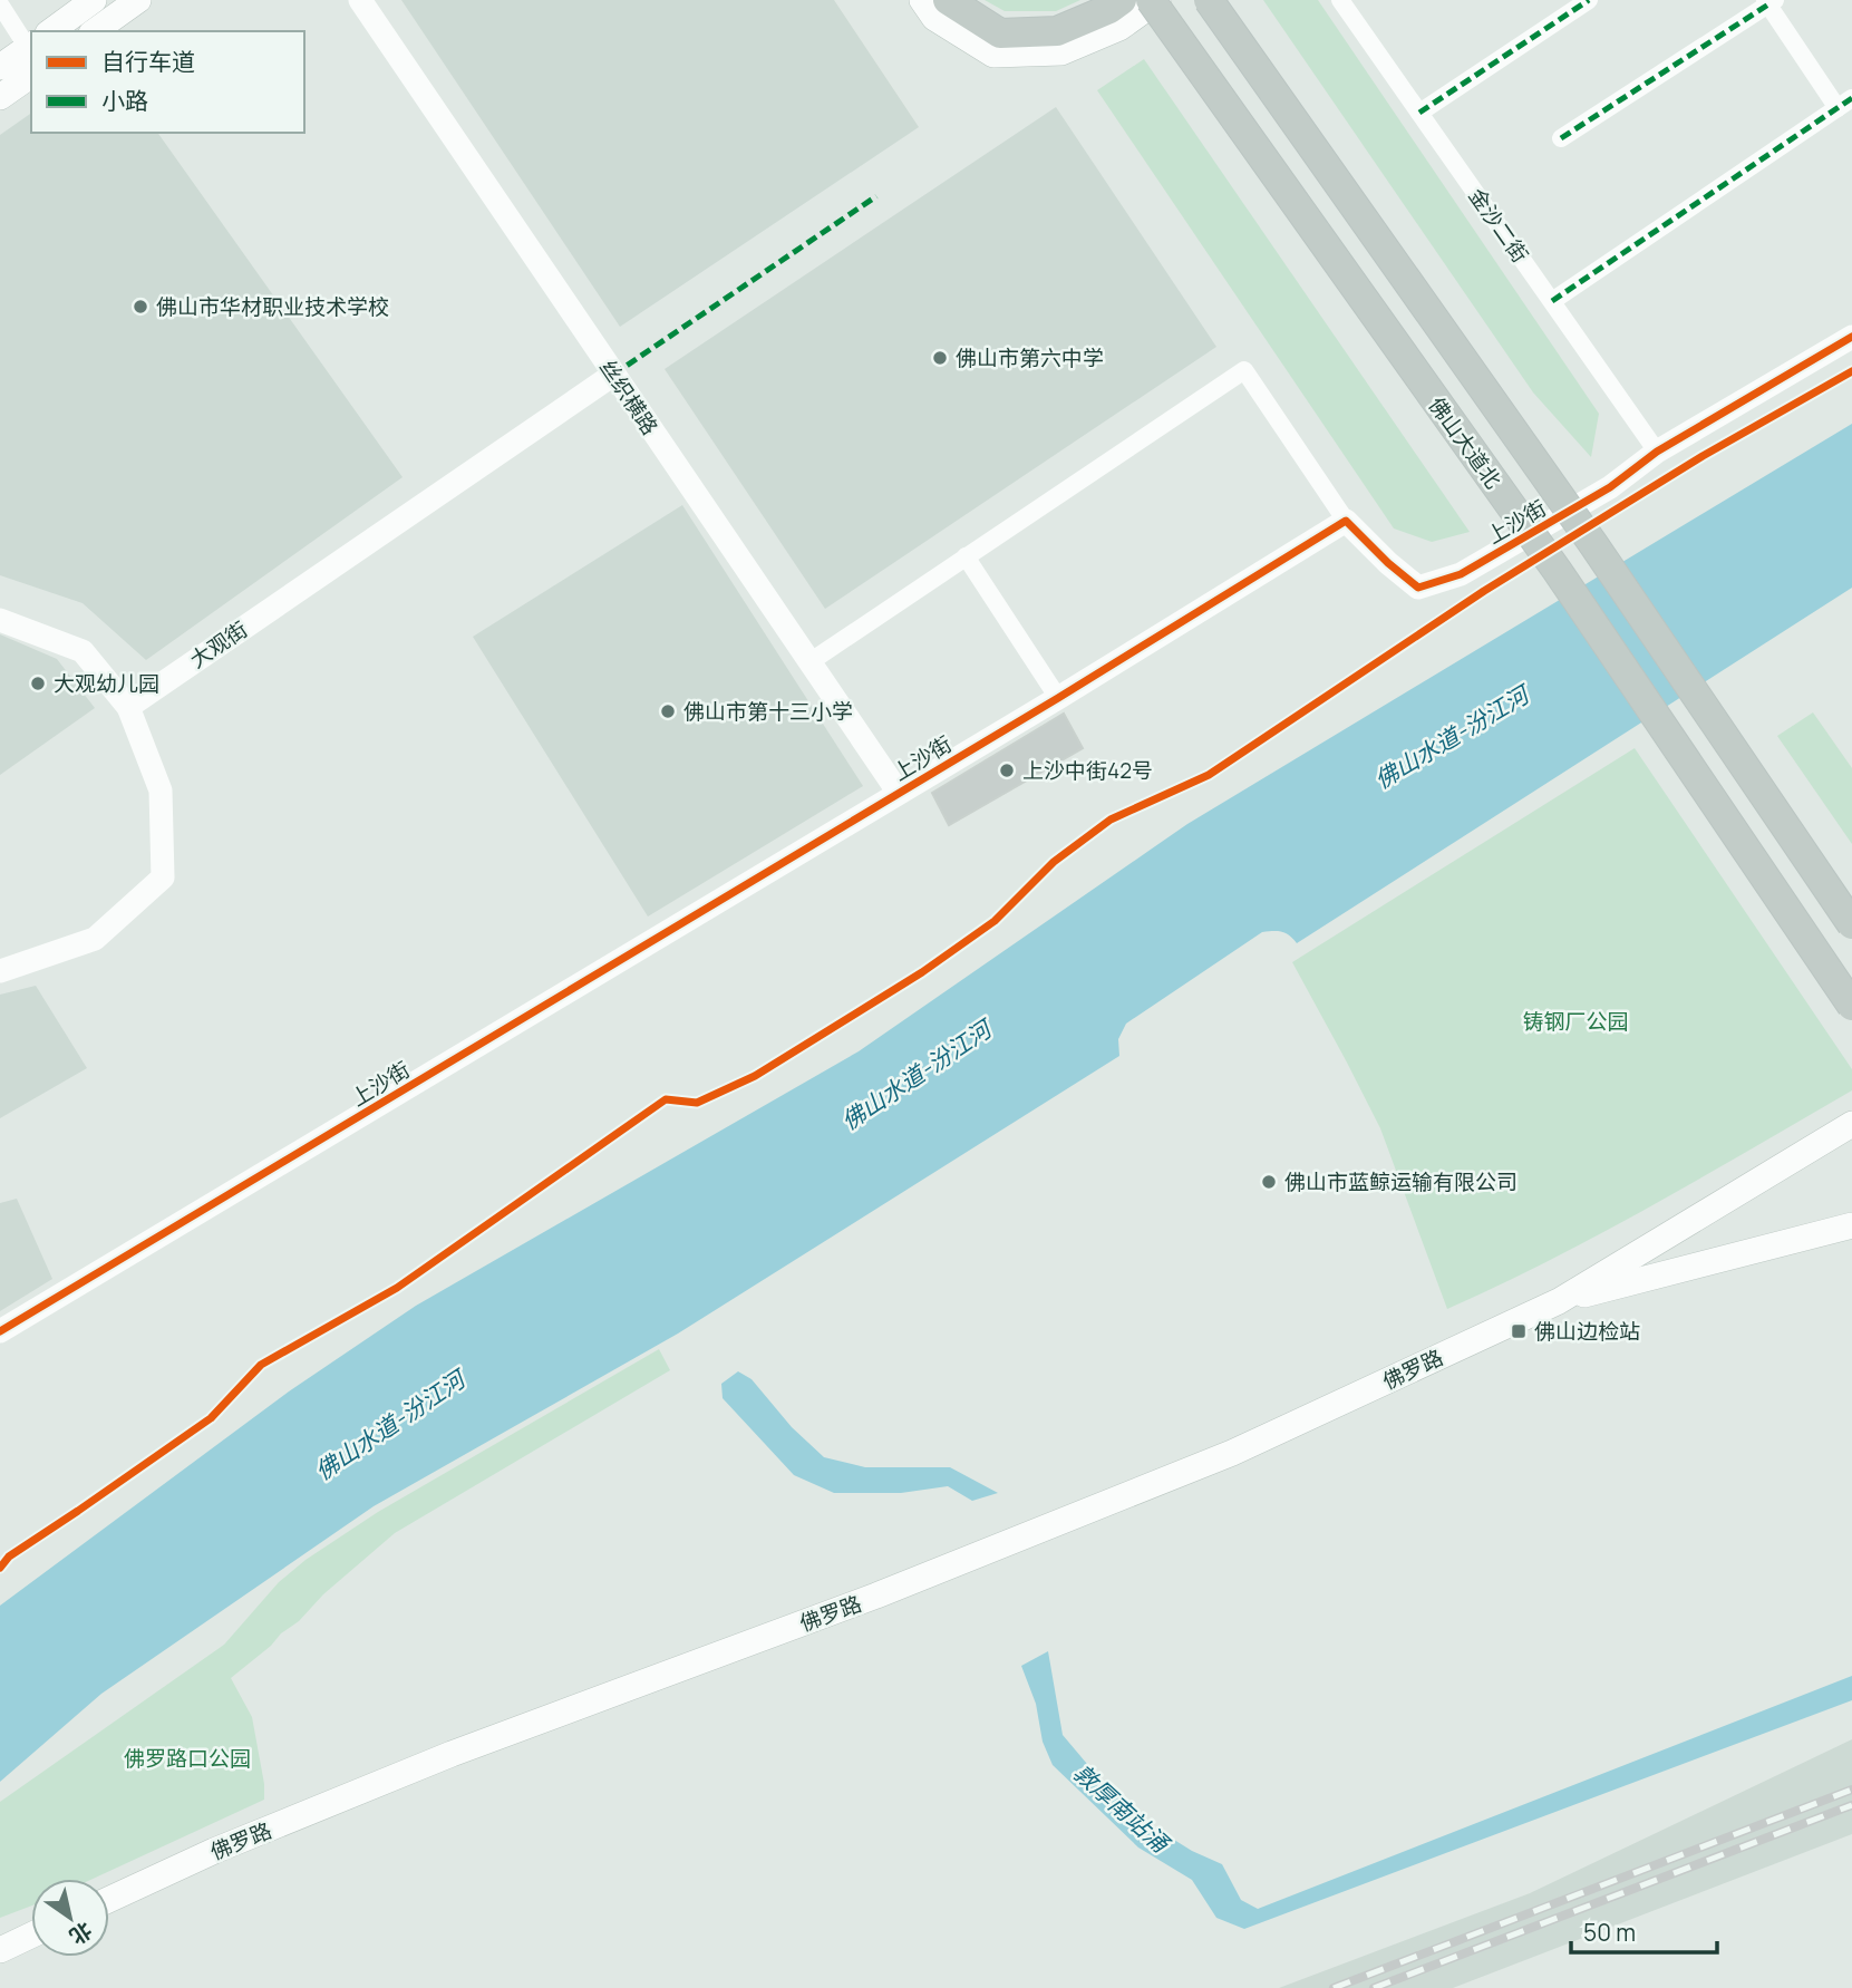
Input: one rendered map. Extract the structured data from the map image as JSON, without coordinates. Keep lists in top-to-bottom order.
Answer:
{
  "streets": {
    "highway": ["佛山大道北"],
    "main road": ["佛罗路"],
    "street": [
      "金沙二街",
      "丝织横路",
      "上沙街",
      "大观街"
    ]
  },
  "crossings": [
    ["金沙二街", "上沙街"],
    ["丝织横路", "上沙街"],
    ["丝织横路", "大观街"]
  ],
  "water": ["佛山水道-汾江河", "敦厚南站涌"],
  "parks": ["铸钢厂公园", "佛罗路口公园"],
  "places": {
    "other": [
      "佛山市华材职业技术学校",
      "佛山市第六中学",
      "大观幼儿园",
      "佛山市第十三小学",
      "上沙中街42号",
      "佛山市蓝鲸运输有限公司"
    ],
    "transit": ["佛山边检站"]
  },
  "legend": ["自行车道", "小路"],
  "scale_bar": "50 m",
  "north": "bottom right"
}
